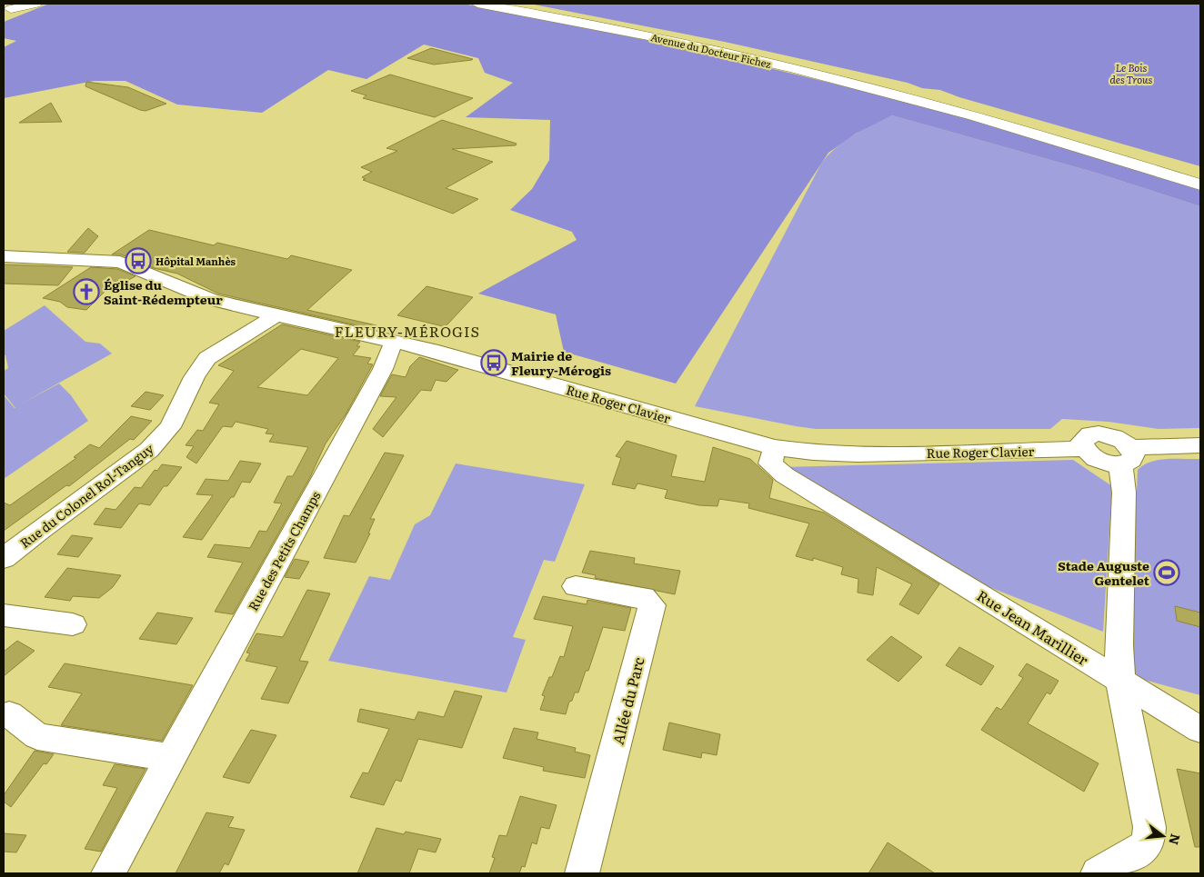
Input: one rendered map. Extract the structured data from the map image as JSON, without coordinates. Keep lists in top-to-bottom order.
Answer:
{
  "streets": {
    "main road": ["Avenue du Docteur Fichez"],
    "street": [
      "Rue Roger Clavier",
      "Rue du Colonel Rol-Tanguy",
      "Rue des Petits Champs",
      "Rue Jean Marillier",
      "Allée du Parc"
    ]
  },
  "crossings": [
    ["Rue Roger Clavier", "Rue du Colonel Rol-Tanguy"],
    ["Rue Roger Clavier", "Rue des Petits Champs"],
    ["Rue Roger Clavier", "Rue Jean Marillier"]
  ],
  "districts": ["FLEURY-MÉROGIS"],
  "parks": ["Le Bois des Trous"],
  "places": {
    "bus stop": ["Hôpital Manhès", "Mairie de Fleury-Mérogis"],
    "church": ["Église du Saint-Rédempteur"],
    "sports": ["Stade Auguste Gentelet"]
  },
  "north": "right"
}
